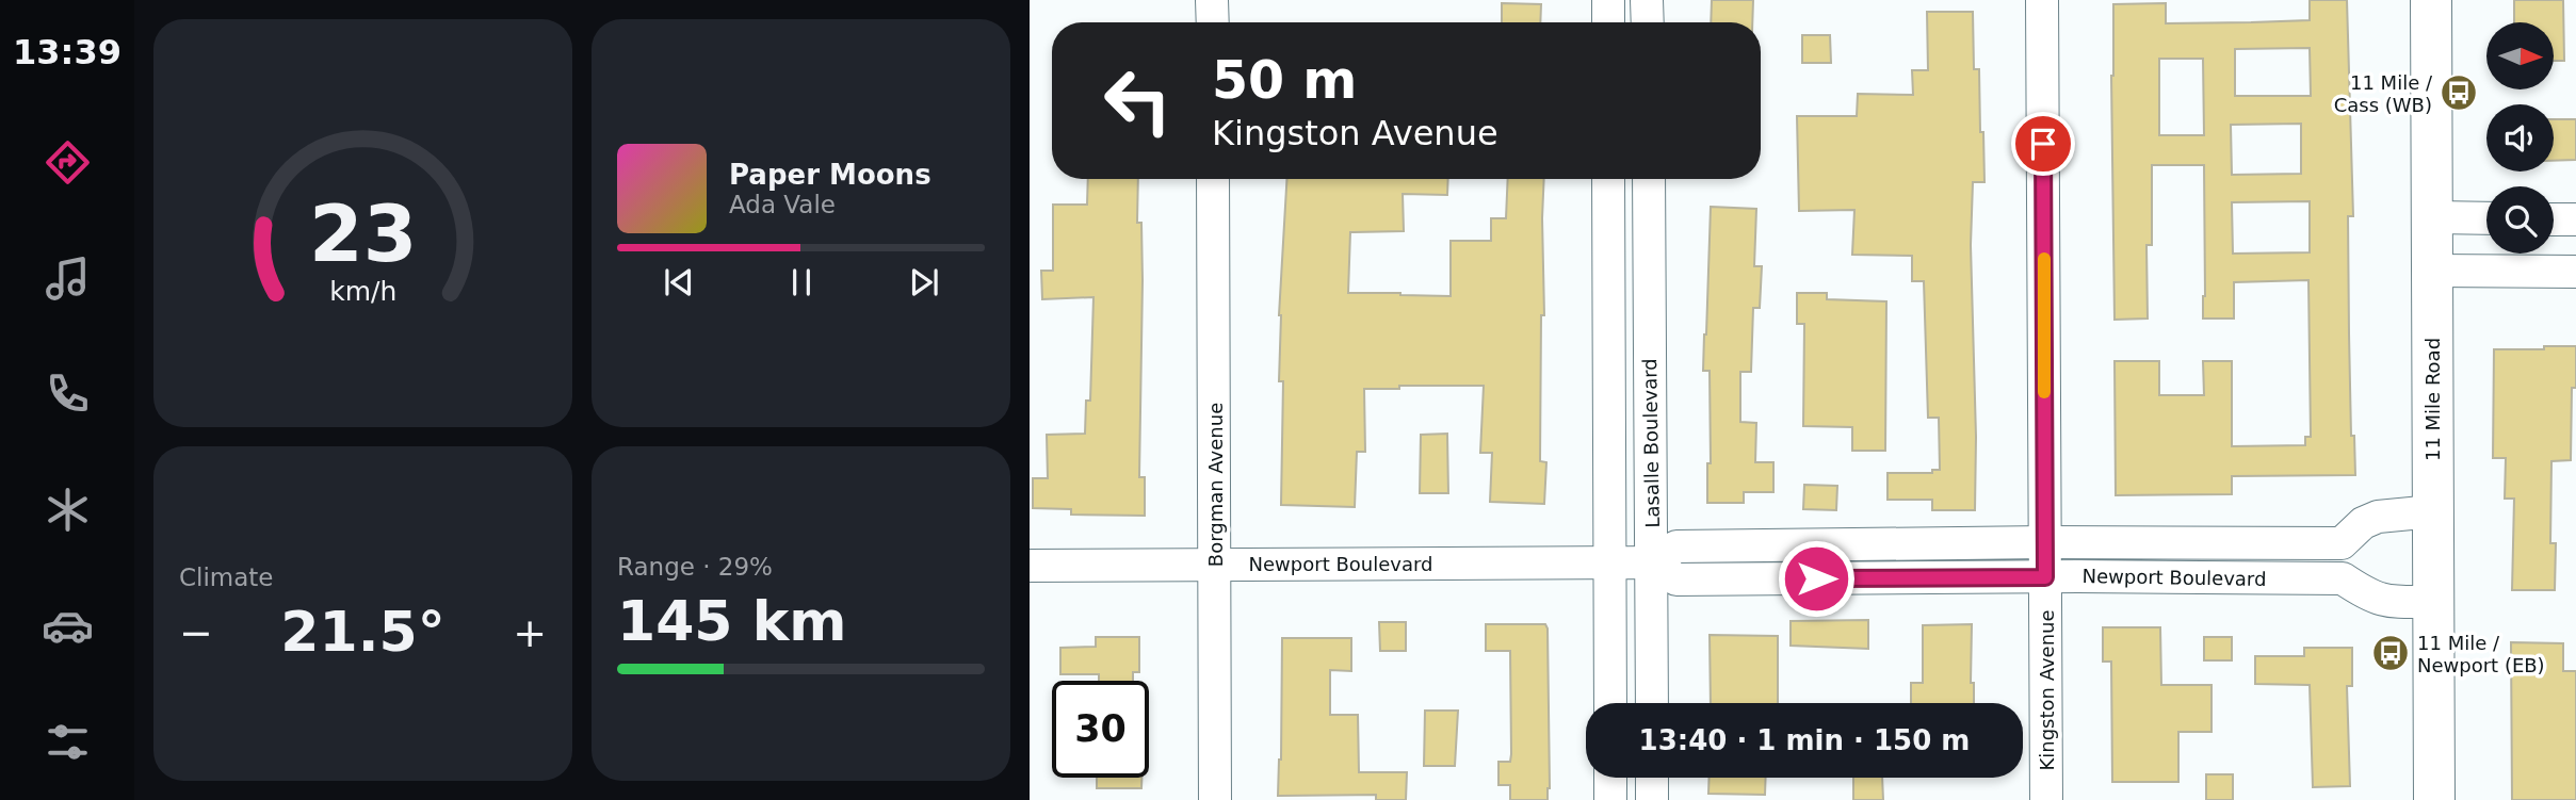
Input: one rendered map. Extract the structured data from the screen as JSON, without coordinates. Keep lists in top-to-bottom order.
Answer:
{
  "streets": {
    "main road": ["11 Mile Road"],
    "street": [
      "Lasalle Boulevard",
      "Borgman Avenue",
      "Newport Boulevard",
      "Kingston Avenue"
    ]
  },
  "crossings": [
    ["Lasalle Boulevard", "Newport Boulevard"],
    ["Borgman Avenue", "Newport Boulevard"],
    ["Newport Boulevard", "Kingston Avenue"]
  ],
  "places": {
    "bus stop": ["11 Mile / Cass (WB)", "11 Mile / Newport (EB)"]
  },
  "north": "right",
  "page": {
    "tabs": "13:39",
    "turn": ["50 m", "Kingston Avenue"],
    "song": ["Paper Moons", "Ada Vale"],
    "tile": [
      "Climate",
      ["Range · 29%", "145 km"]
    ],
    "heat": ["−", "21.5°", "+"],
    "limit": "30",
    "trip": "13:40 · 1 min · 150 m",
    "gauge": ["23", "km/h"]
  }
}
